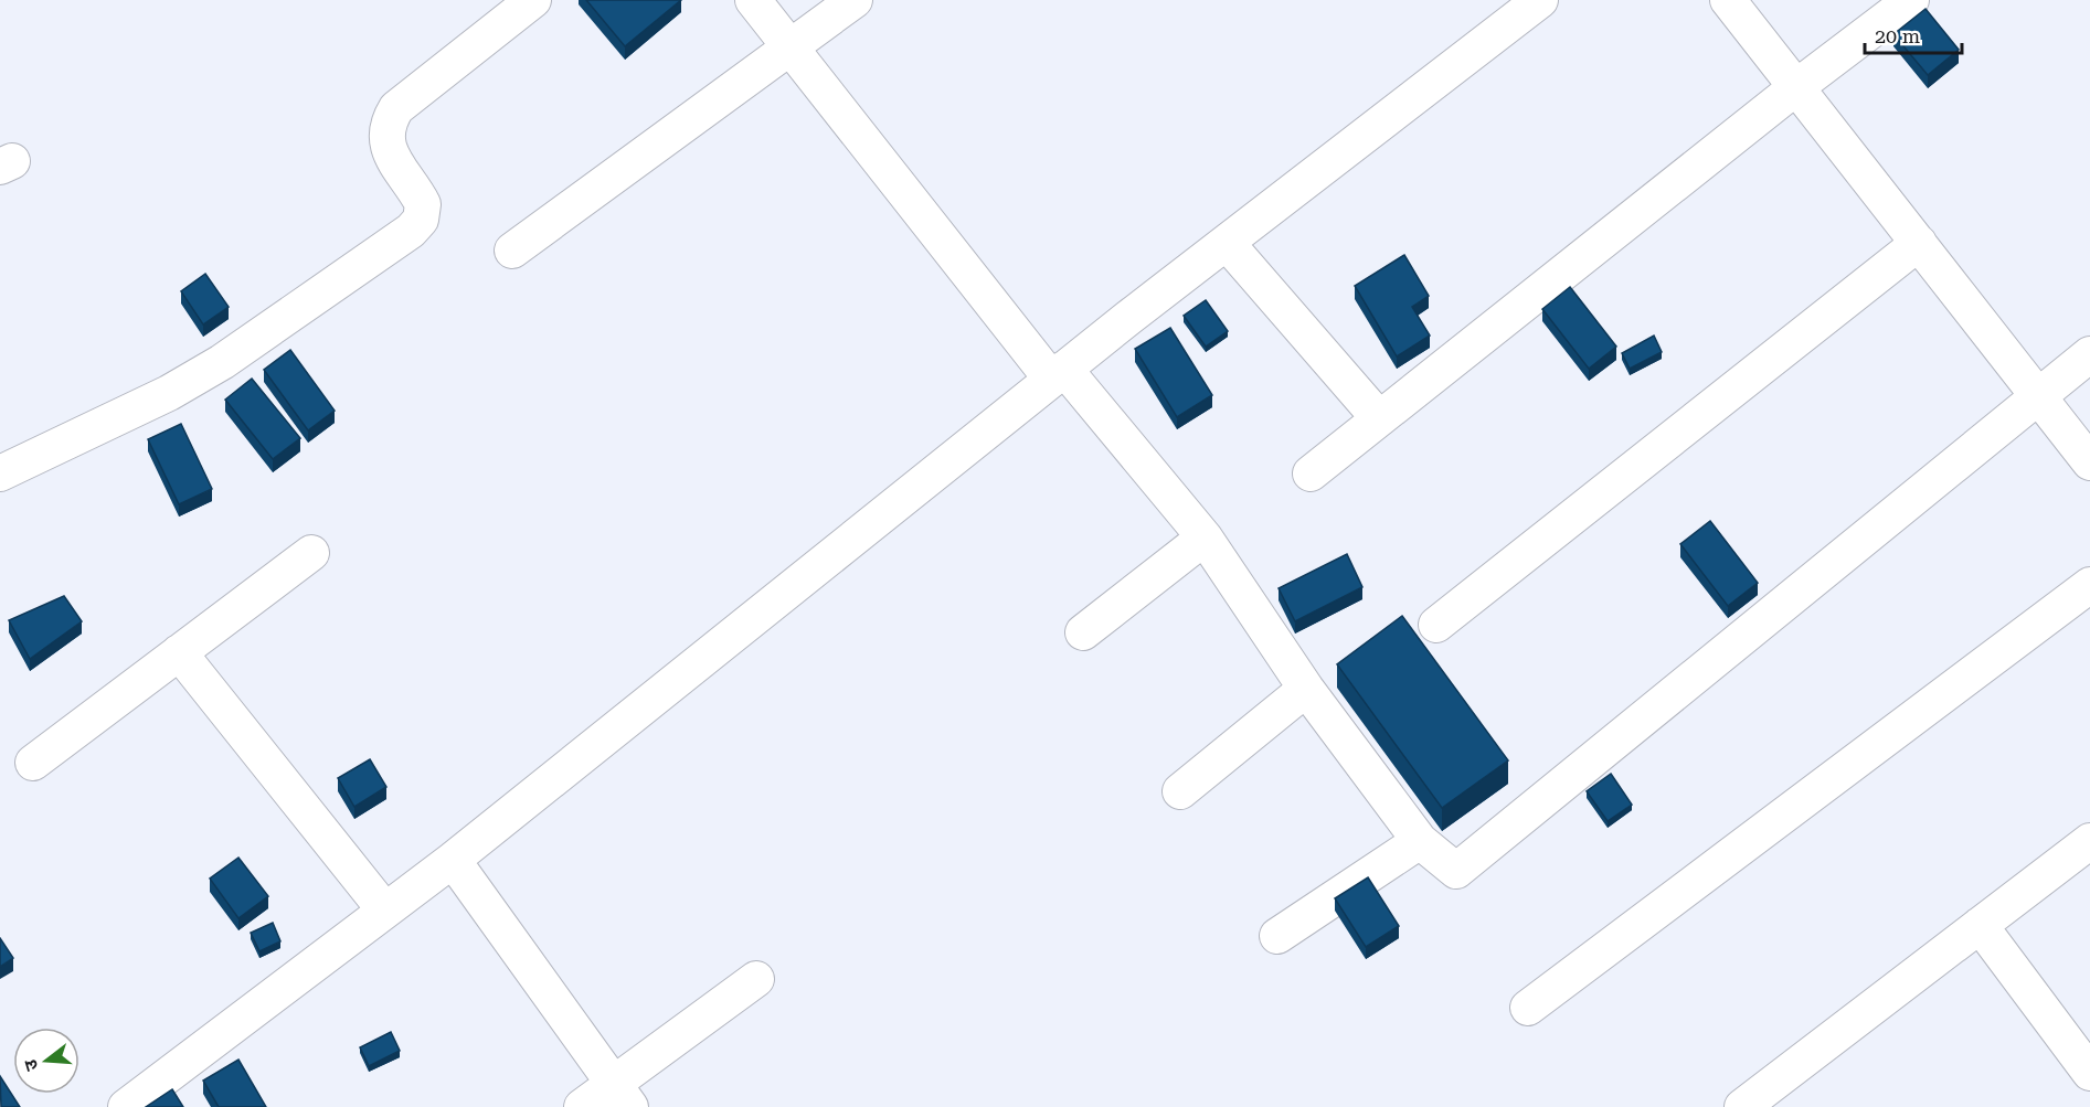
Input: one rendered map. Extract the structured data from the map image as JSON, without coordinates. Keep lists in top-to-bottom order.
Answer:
{
  "scale_bar": "20 m",
  "north": "left"
}
